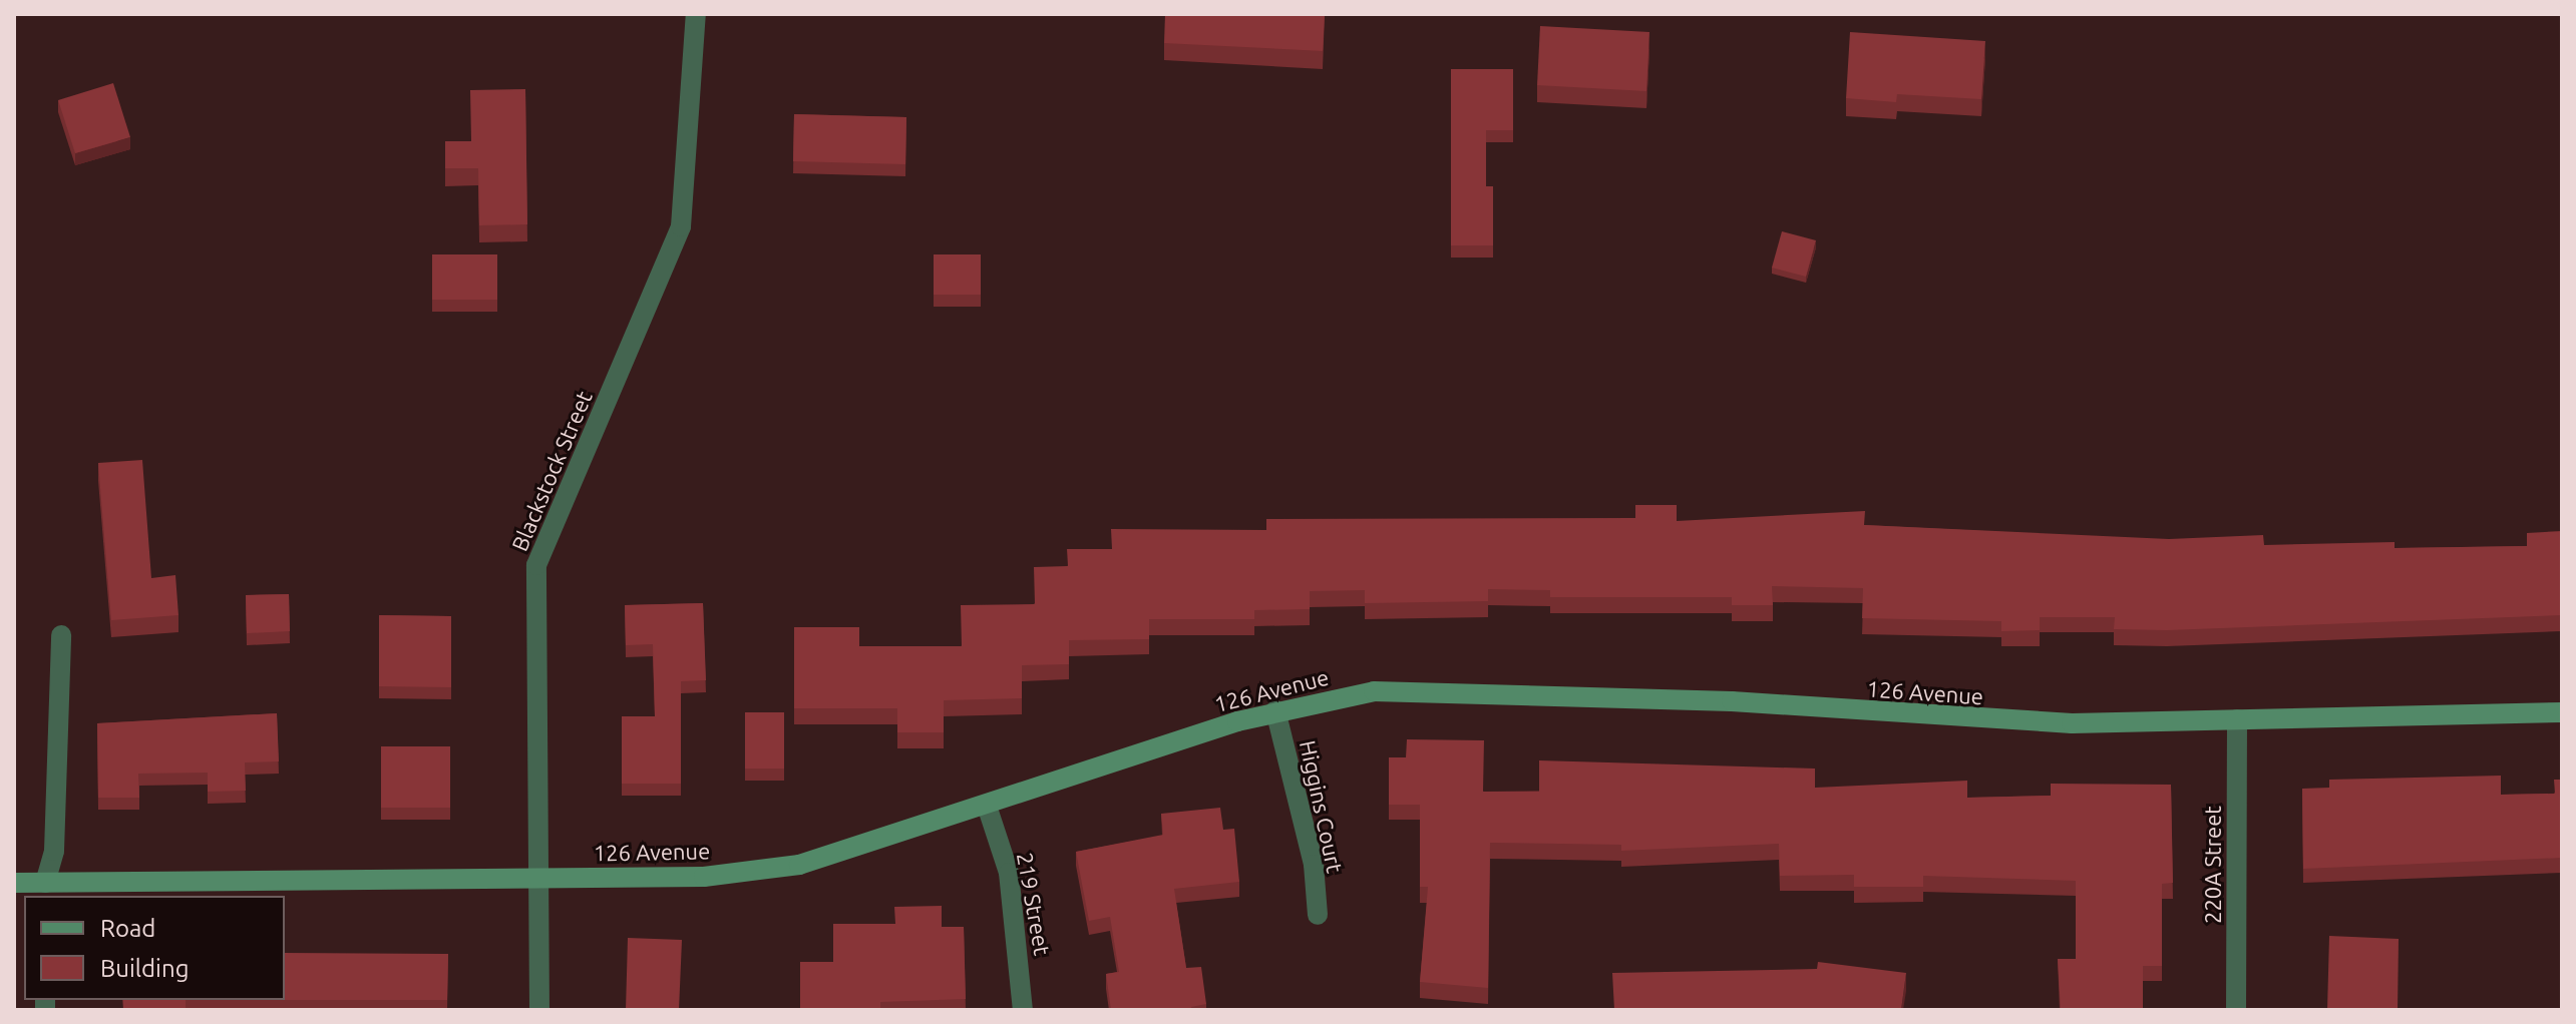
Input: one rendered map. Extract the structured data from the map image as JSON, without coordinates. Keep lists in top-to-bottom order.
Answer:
{
  "streets": {
    "street": [
      "Blackstock Street",
      "126 Avenue",
      "Higgins Court",
      "220A Street",
      "219 Street"
    ]
  },
  "crossings": [
    ["Blackstock Street", "126 Avenue"],
    ["126 Avenue", "Higgins Court"],
    ["126 Avenue", "220A Street"],
    ["126 Avenue", "219 Street"]
  ],
  "legend": ["Road", "Building"]
}
